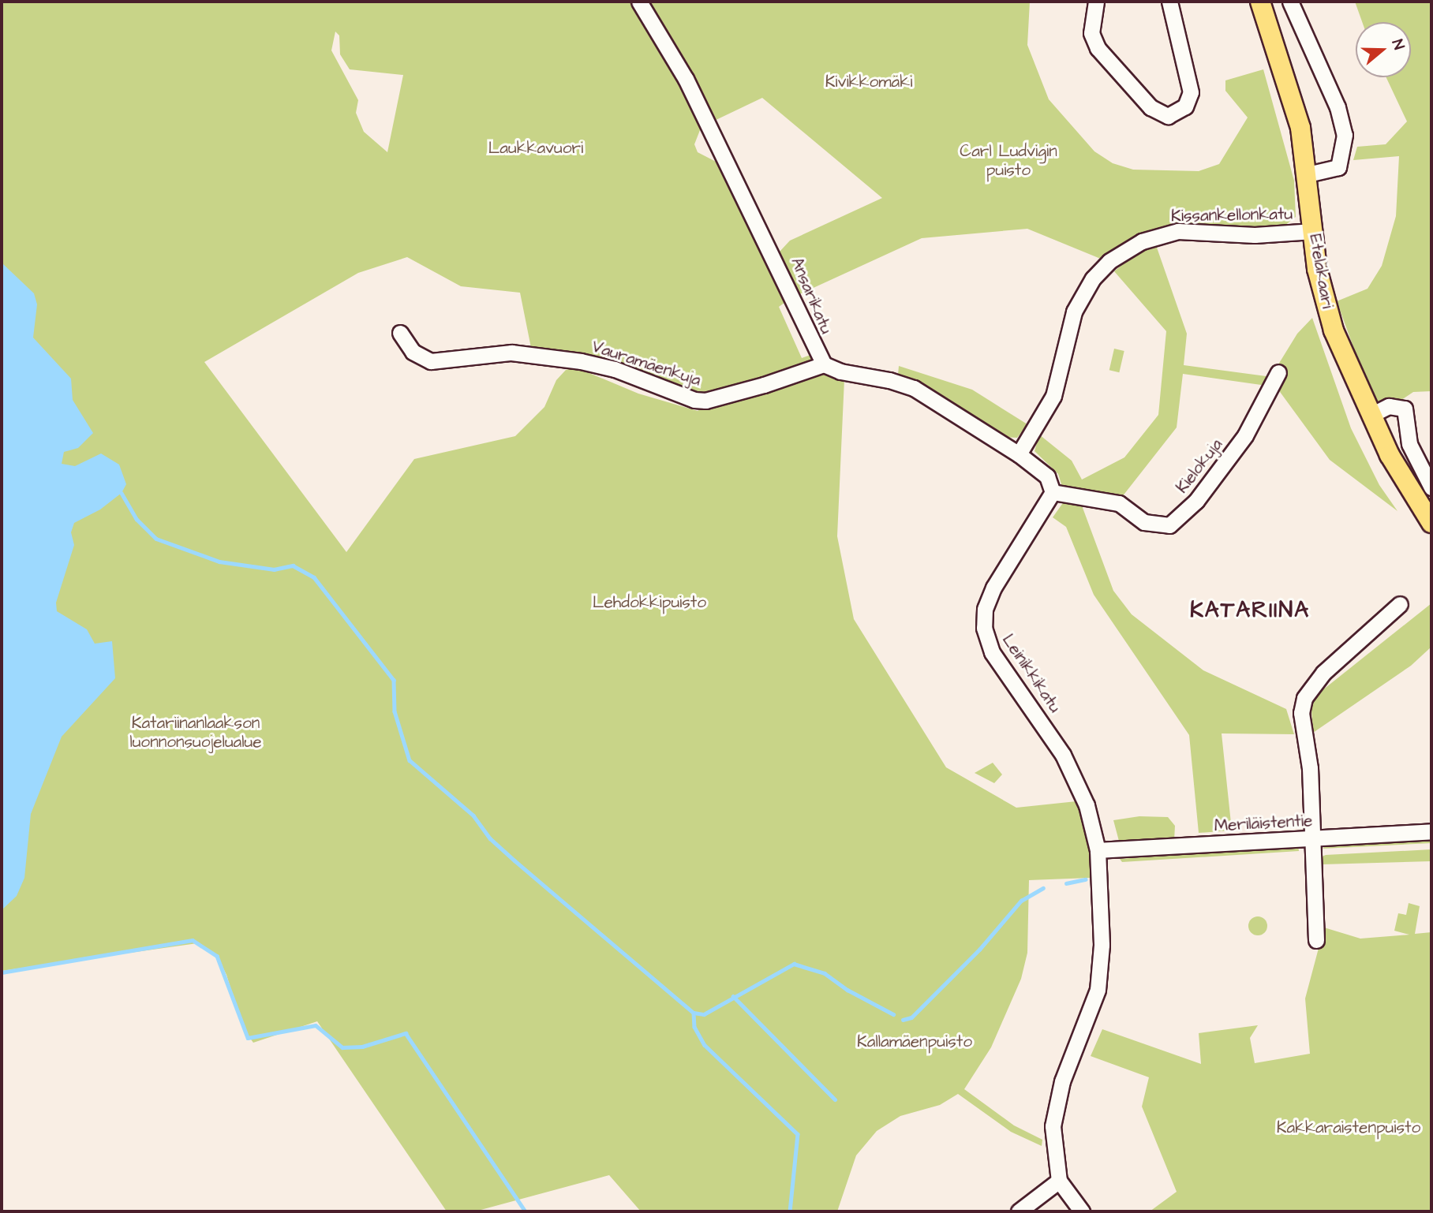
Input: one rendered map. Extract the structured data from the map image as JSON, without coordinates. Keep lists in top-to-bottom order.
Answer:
{
  "streets": {
    "main road": ["Eteläkaari"],
    "street": [
      "Kissankellonkatu",
      "Ansarikatu",
      "Vauramäenkuja",
      "Kielokuja",
      "Leinikkikatu",
      "Meriläistentie"
    ]
  },
  "crossings": [
    ["Kissankellonkatu", "Eteläkaari"],
    ["Ansarikatu", "Vauramäenkuja"],
    ["Kielokuja", "Leinikkikatu"],
    ["Leinikkikatu", "Meriläistentie"]
  ],
  "districts": ["KATARIINA"],
  "parks": [
    "Kivikkomäki",
    "Laukkavuori",
    "Carl Ludvigin puisto",
    "Lehdokkipuisto",
    "Katariinanlaakson luonnonsuojelualue",
    "Kallamäenpuisto",
    "Kakkaraistenpuisto"
  ],
  "north": "right"
}
